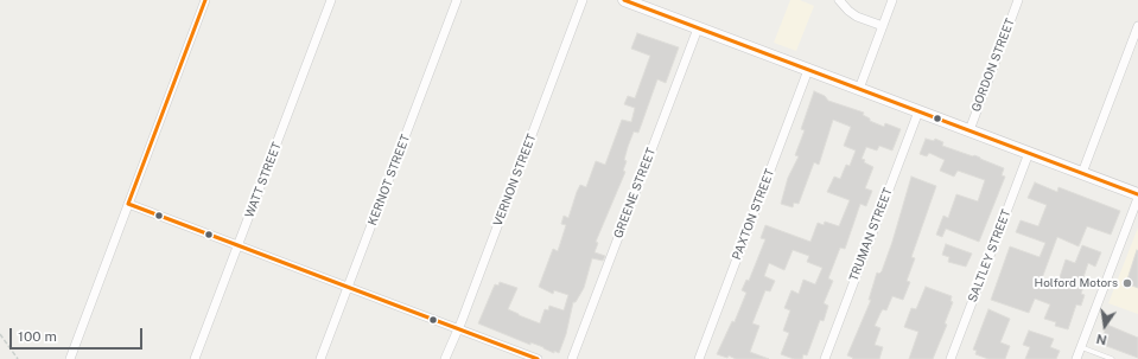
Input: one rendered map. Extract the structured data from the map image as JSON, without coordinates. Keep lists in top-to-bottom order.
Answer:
{
  "streets": {
    "street": [
      "GORDON STREET",
      "WATT STREET",
      "KERNOT STREET",
      "VERNON STREET",
      "GREENE STREET",
      "PAXTON STREET",
      "TRUMAN STREET",
      "SALTLEY STREET"
    ]
  },
  "places": ["Holford Motors"],
  "scale_bar": "100 m",
  "north": "bottom"
}
